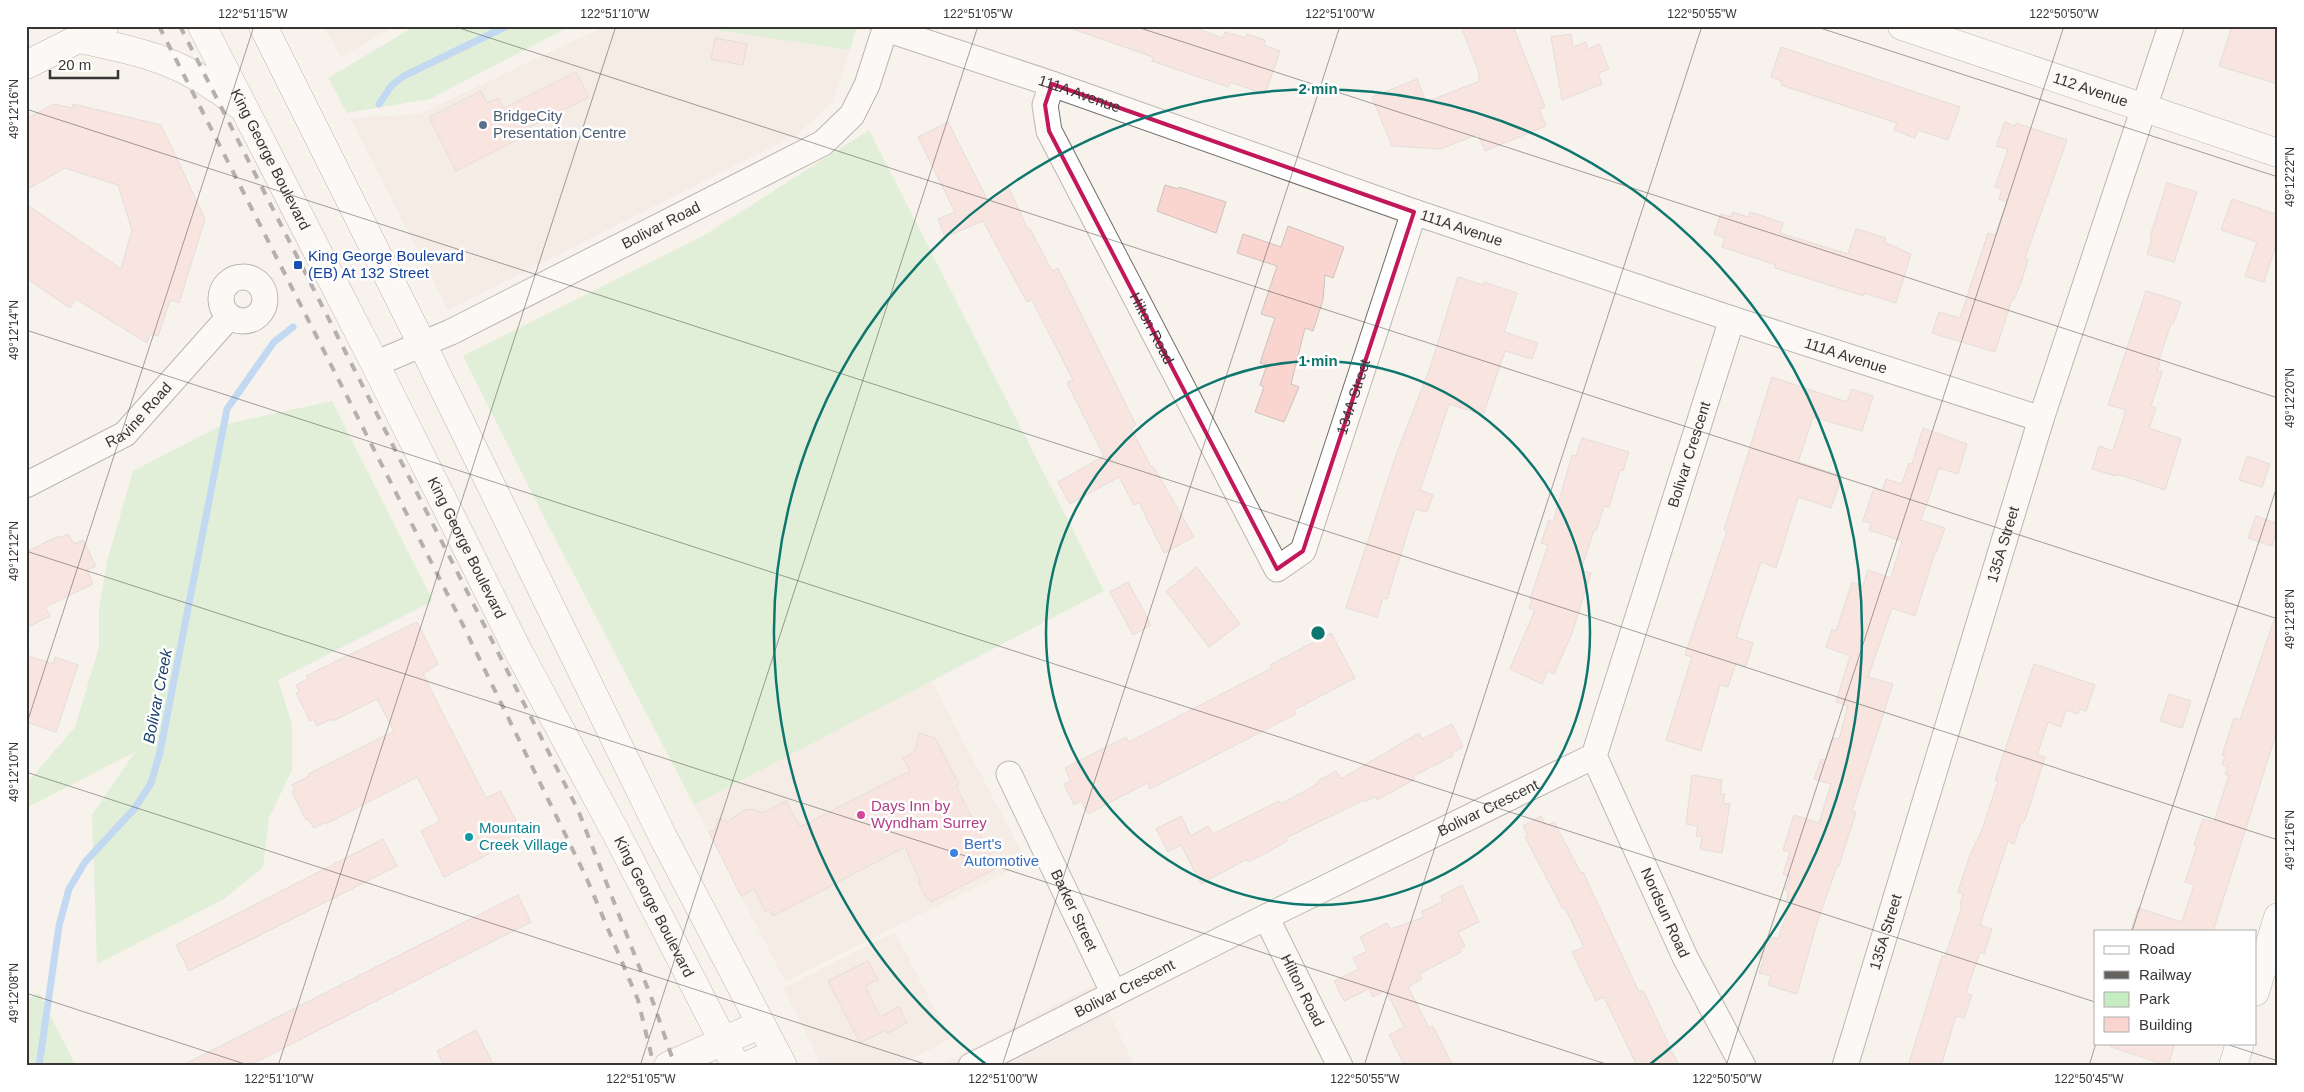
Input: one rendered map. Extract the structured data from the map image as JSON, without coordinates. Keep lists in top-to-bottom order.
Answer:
{
  "streets": {
    "main road": ["112 Avenue", "King George Boulevard"],
    "street": [
      "111A Avenue",
      "Bolivar Road",
      "Hilton Road",
      "134A Street",
      "Ravine Road",
      "Bolivar Crescent",
      "135A Street",
      "Barker Street",
      "Nordsun Road"
    ]
  },
  "crossings": [
    ["112 Avenue", "135A Street"],
    ["111A Avenue", "Bolivar Road"],
    ["111A Avenue", "Hilton Road"],
    ["111A Avenue", "134A Street"],
    ["111A Avenue", "Bolivar Crescent"],
    ["111A Avenue", "135A Street"],
    ["King George Boulevard", "Bolivar Road"],
    ["Hilton Road", "134A Street"],
    ["Hilton Road", "Bolivar Crescent"],
    ["Bolivar Crescent", "Barker Street"],
    ["Bolivar Crescent", "Nordsun Road"]
  ],
  "water": ["Bolivar Creek"],
  "places": {
    "other": [
      "BridgeCity Presentation Centre",
      "Days Inn by Wyndham Surrey",
      "Mountain Creek Village",
      "Bert's Automotive"
    ],
    "transit": ["King George Boulevard (EB) At 132 Street"]
  },
  "legend": [
    "Road",
    "Railway",
    "Park",
    "Building"
  ],
  "scale_bar": "20 m",
  "coordinates": [
    "122°51'15\"W",
    "122°51'10\"W",
    "122°51'05\"W",
    "122°51'00\"W",
    "122°50'55\"W",
    "122°50'50\"W",
    "49°12'16\"N",
    "49°12'22\"N",
    "49°12'14\"N",
    "49°12'20\"N",
    "49°12'12\"N",
    "49°12'18\"N",
    "49°12'10\"N",
    "49°12'08\"N",
    "122°50'45\"W"
  ],
  "rings": ["2 min", "1 min"]
}
